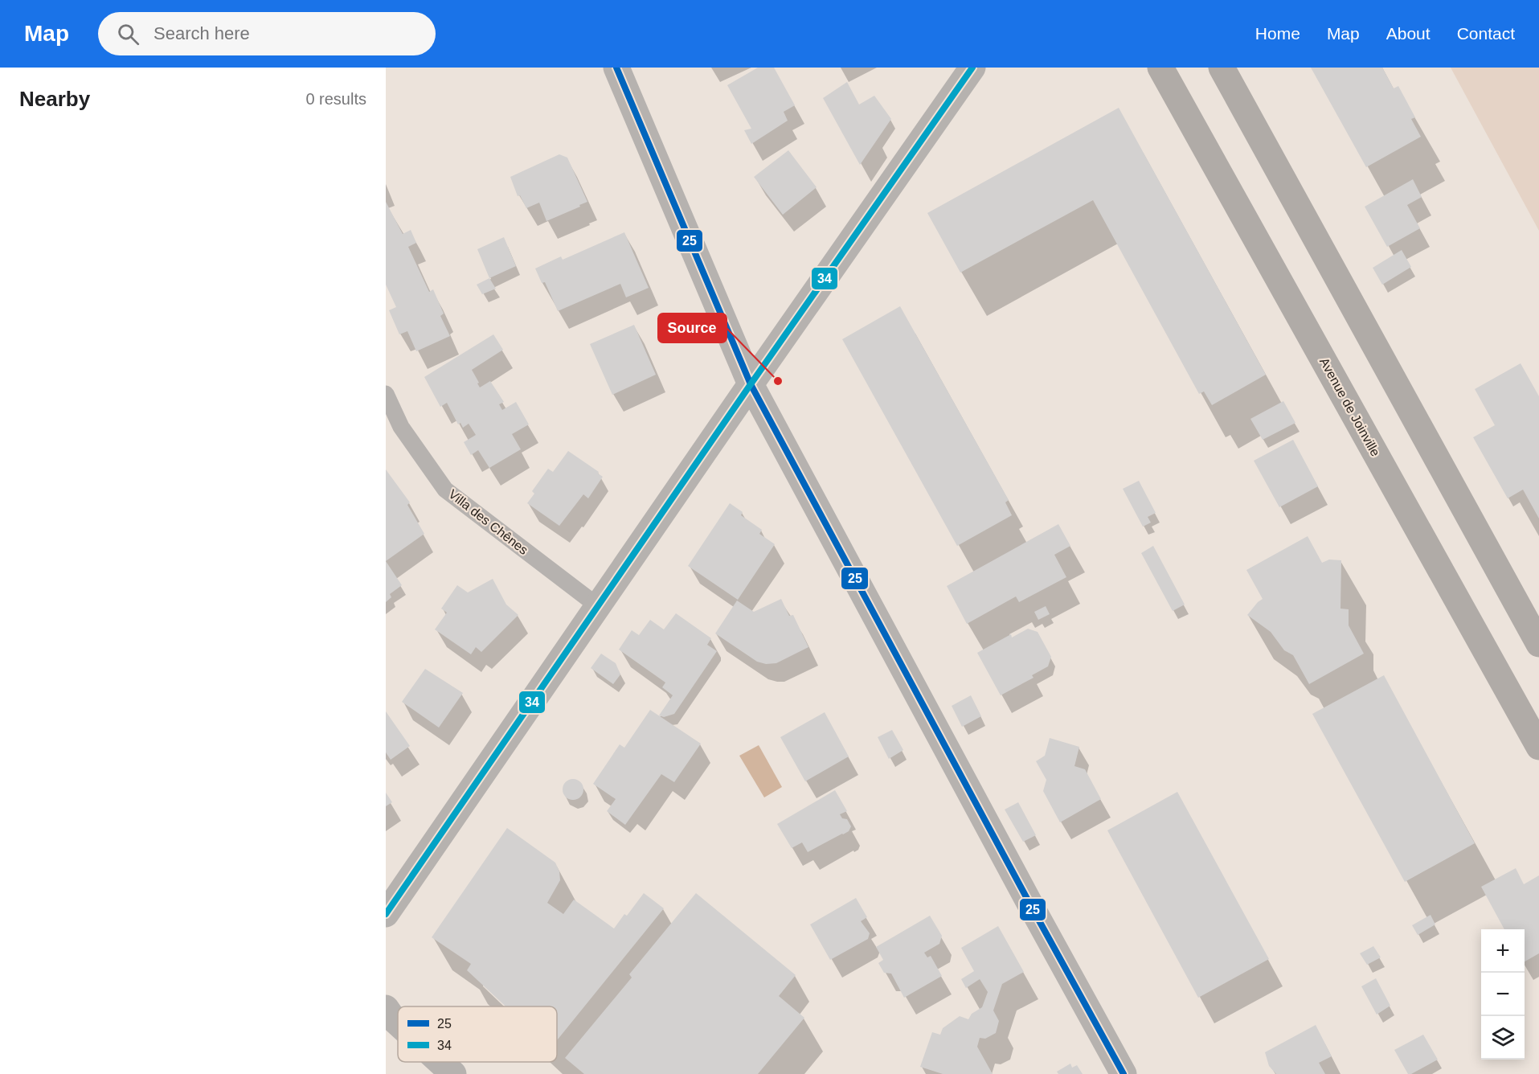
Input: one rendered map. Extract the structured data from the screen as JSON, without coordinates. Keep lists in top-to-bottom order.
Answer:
{
  "streets": {
    "main road": ["Avenue de Joinville"],
    "lane": ["Villa des Chênes"]
  },
  "places": ["Source"],
  "lines": ["transit line 25", "transit line 34"],
  "legend": ["25", "34"],
  "page": {
    "header": "Map",
    "search": "Search here",
    "nav": [
      "Home",
      "Map",
      "About",
      "Contact"
    ],
    "heading": ["Nearby", "0 results"],
    "map_buttons": ["+", "−"]
  }
}
